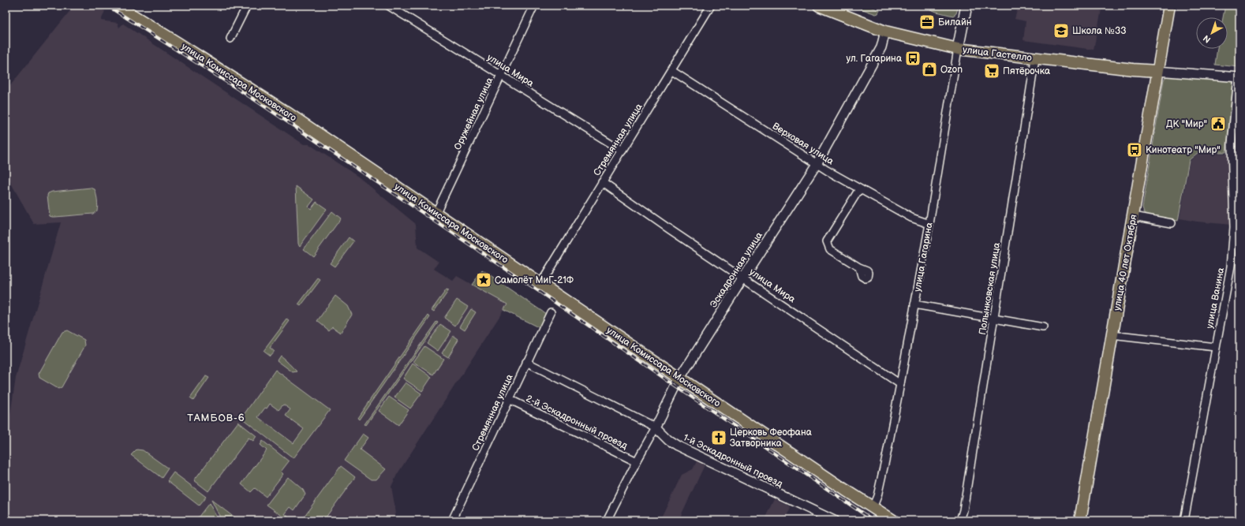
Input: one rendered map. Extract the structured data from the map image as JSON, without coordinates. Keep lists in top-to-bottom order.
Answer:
{
  "streets": {
    "main road": [
      "улица Гастелло",
      "улица Комиссара Московского",
      "улица Гагарина",
      "улица 40 лет Октября"
    ],
    "street": [
      "улица Мира",
      "Оружейная улица",
      "Стремянная улица",
      "Верховая улица",
      "Эскадронная улица",
      "Полынковская улица",
      "улица Ванина",
      "2-й Эскадронный проезд",
      "1-й Эскадронный проезд"
    ]
  },
  "crossings": [
    ["улица Гастелло", "улица Гагарина"],
    ["улица Гастелло", "улица 40 лет Октября"],
    ["улица Гастелло", "Эскадронная улица"],
    ["улица Гастелло", "Полынковская улица"],
    ["улица Гастелло", "улица Ванина"],
    ["улица Мира", "Оружейная улица"],
    ["улица Мира", "Стремянная улица"],
    ["улица Мира", "улица Гагарина"],
    ["улица Мира", "Эскадронная улица"],
    ["улица Комиссара Московского", "Оружейная улица"],
    ["улица Комиссара Московского", "Стремянная улица"],
    ["улица Комиссара Московского", "улица Гагарина"],
    ["улица Комиссара Московского", "Эскадронная улица"],
    ["Стремянная улица", "Верховая улица"],
    ["Стремянная улица", "2-й Эскадронный проезд"],
    ["Стремянная улица", "1-й Эскадронный проезд"],
    ["Верховая улица", "улица Гагарина"],
    ["Верховая улица", "Эскадронная улица"],
    ["Эскадронная улица", "2-й Эскадронный проезд"],
    ["Эскадронная улица", "1-й Эскадронный проезд"]
  ],
  "districts": ["ТАМБОВ-6"],
  "places": {
    "office": ["Билайн"],
    "school or university": ["Школа №33"],
    "bus stop": ["ул. Гагарина", "Кинотеатр \"Мир\""],
    "shop": ["Ozon"],
    "supermarket": ["Пятёрочка"],
    "public building": ["ДК \"Мир\""],
    "place": ["Самолёт МиГ-21Ф"],
    "church": ["Церковь Феофана Затворника"]
  },
  "north": "bottom left"
}
